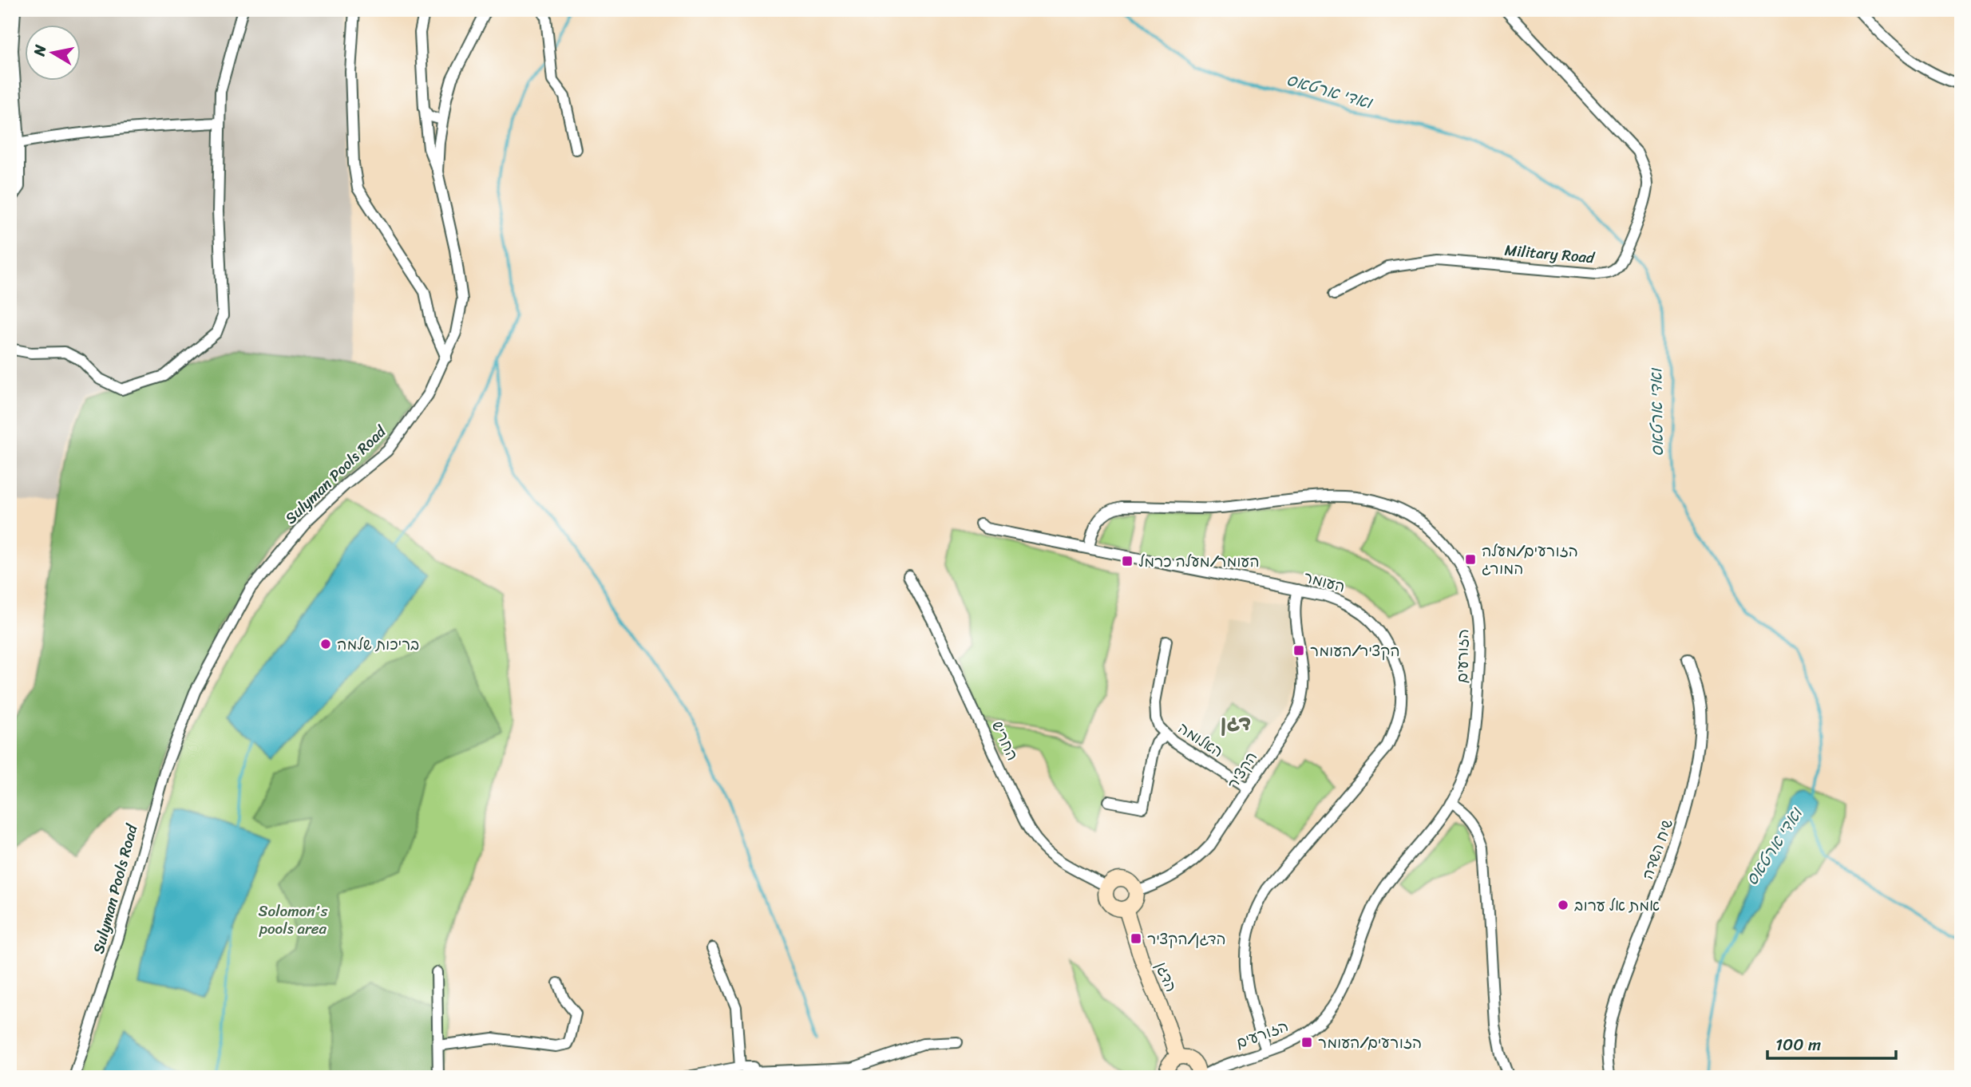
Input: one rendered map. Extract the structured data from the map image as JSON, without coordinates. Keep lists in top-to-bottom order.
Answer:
{
  "streets": {
    "street": [
      "Military Road",
      "Sulyman Pools Road",
      "העומר",
      "הזורעים",
      "האלומה",
      "החריש",
      "הקציר",
      "שיח השדה",
      "הדגן"
    ]
  },
  "crossings": [
    ["העומר", "הזורעים"],
    ["העומר", "הקציר"],
    ["הזורעים", "הדגן"],
    ["האלומה", "הקציר"],
    ["החריש", "הקציר"],
    ["החריש", "הדגן"],
    ["הקציר", "הדגן"]
  ],
  "districts": ["דגן"],
  "water": ["ואדי ארטאס"],
  "parks": ["Solomon's pools area"],
  "places": {
    "transit": [
      "הזורעים/מעלה המורג",
      "העומר/מעלה כרמל",
      "הקציר/העומר",
      "הדגן/הקציר",
      "הזורעים/העומר"
    ],
    "other": ["בריכות שלמה", "אמת אל ערוב"]
  },
  "scale_bar": "100 m",
  "north": "left"
}
